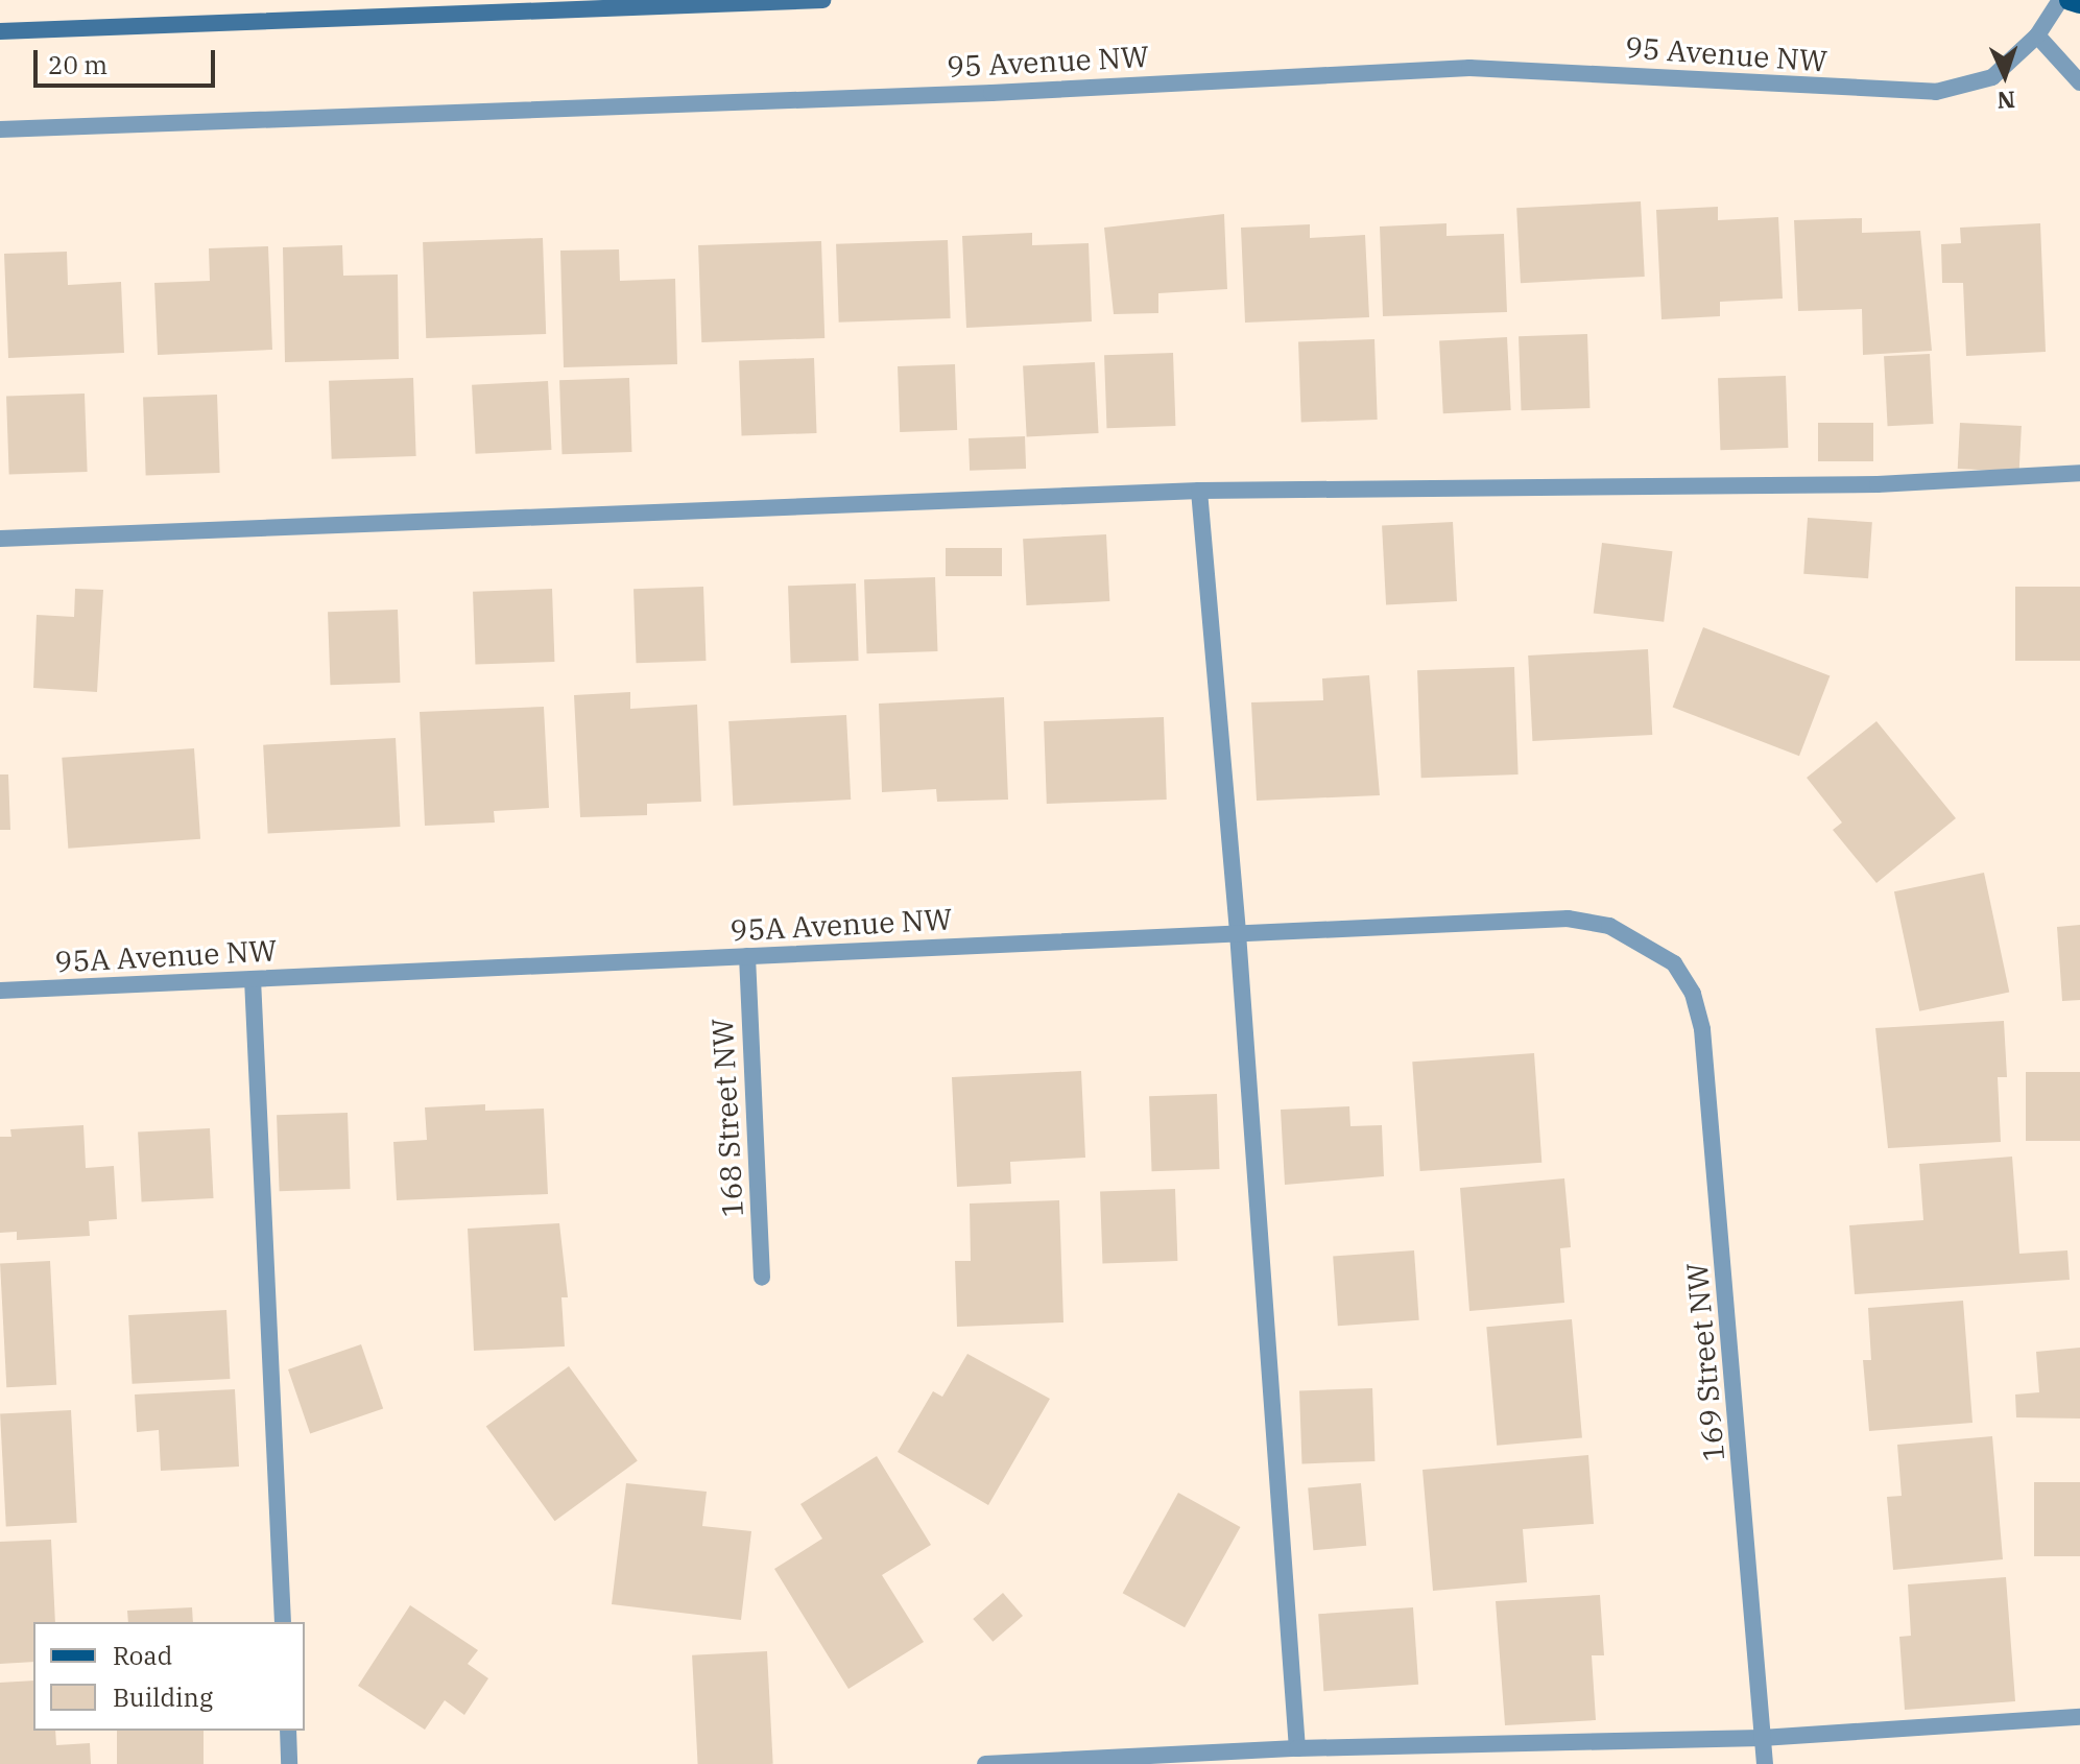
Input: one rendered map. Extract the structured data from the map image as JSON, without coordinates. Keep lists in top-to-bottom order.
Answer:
{
  "streets": {
    "street": [
      "95 Avenue NW",
      "95A Avenue NW",
      "168 Street NW",
      "169 Street NW"
    ]
  },
  "crossings": [
    ["95A Avenue NW", "168 Street NW"],
    ["95A Avenue NW", "169 Street NW"]
  ],
  "legend": ["Road", "Building"],
  "scale_bar": "20 m",
  "north": "bottom"
}
